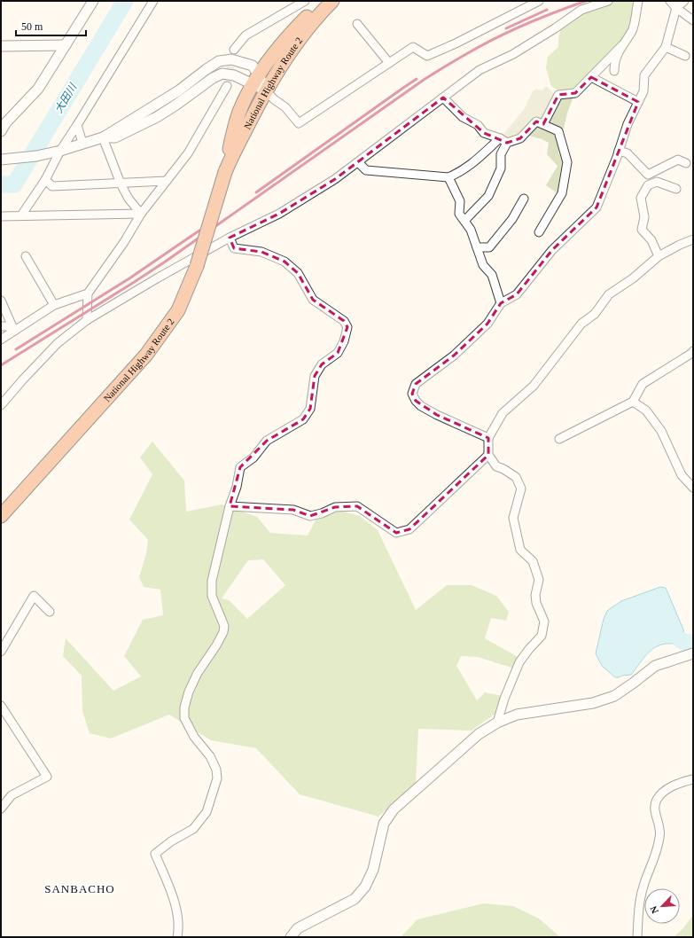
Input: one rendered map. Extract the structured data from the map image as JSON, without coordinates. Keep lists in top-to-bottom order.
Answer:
{
  "streets": {
    "highway": ["National Highway Route 2"]
  },
  "districts": ["SANBACHO"],
  "water": ["大田川"],
  "scale_bar": "50 m",
  "north": "bottom left"
}
